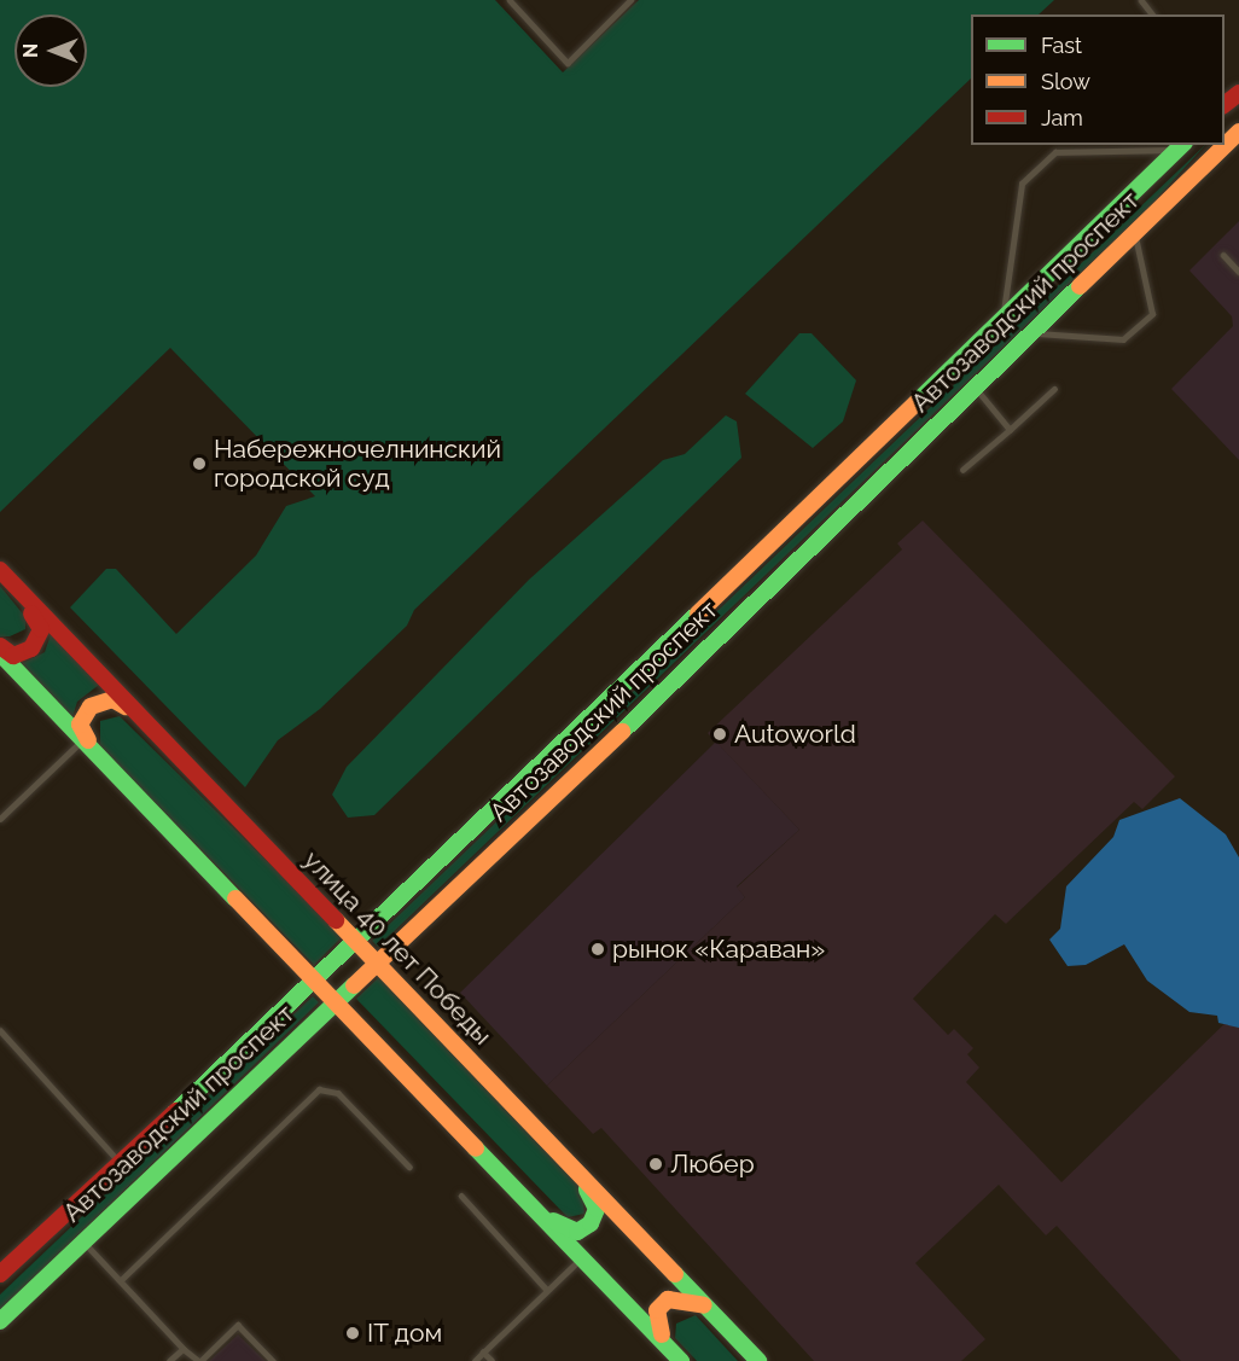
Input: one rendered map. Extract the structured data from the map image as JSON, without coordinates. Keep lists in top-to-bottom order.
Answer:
{
  "streets": {
    "street": ["Автозаводский проспект", "улица 40 лет Победы"]
  },
  "crossings": [
    ["Автозаводский проспект", "улица 40 лет Победы"]
  ],
  "places": [
    "Набережночелнинский городской суд",
    "Autoworld",
    "рынок «Караван»",
    "Любер",
    "IT дом"
  ],
  "legend": ["Fast", "Slow", "Jam"],
  "north": "left"
}
